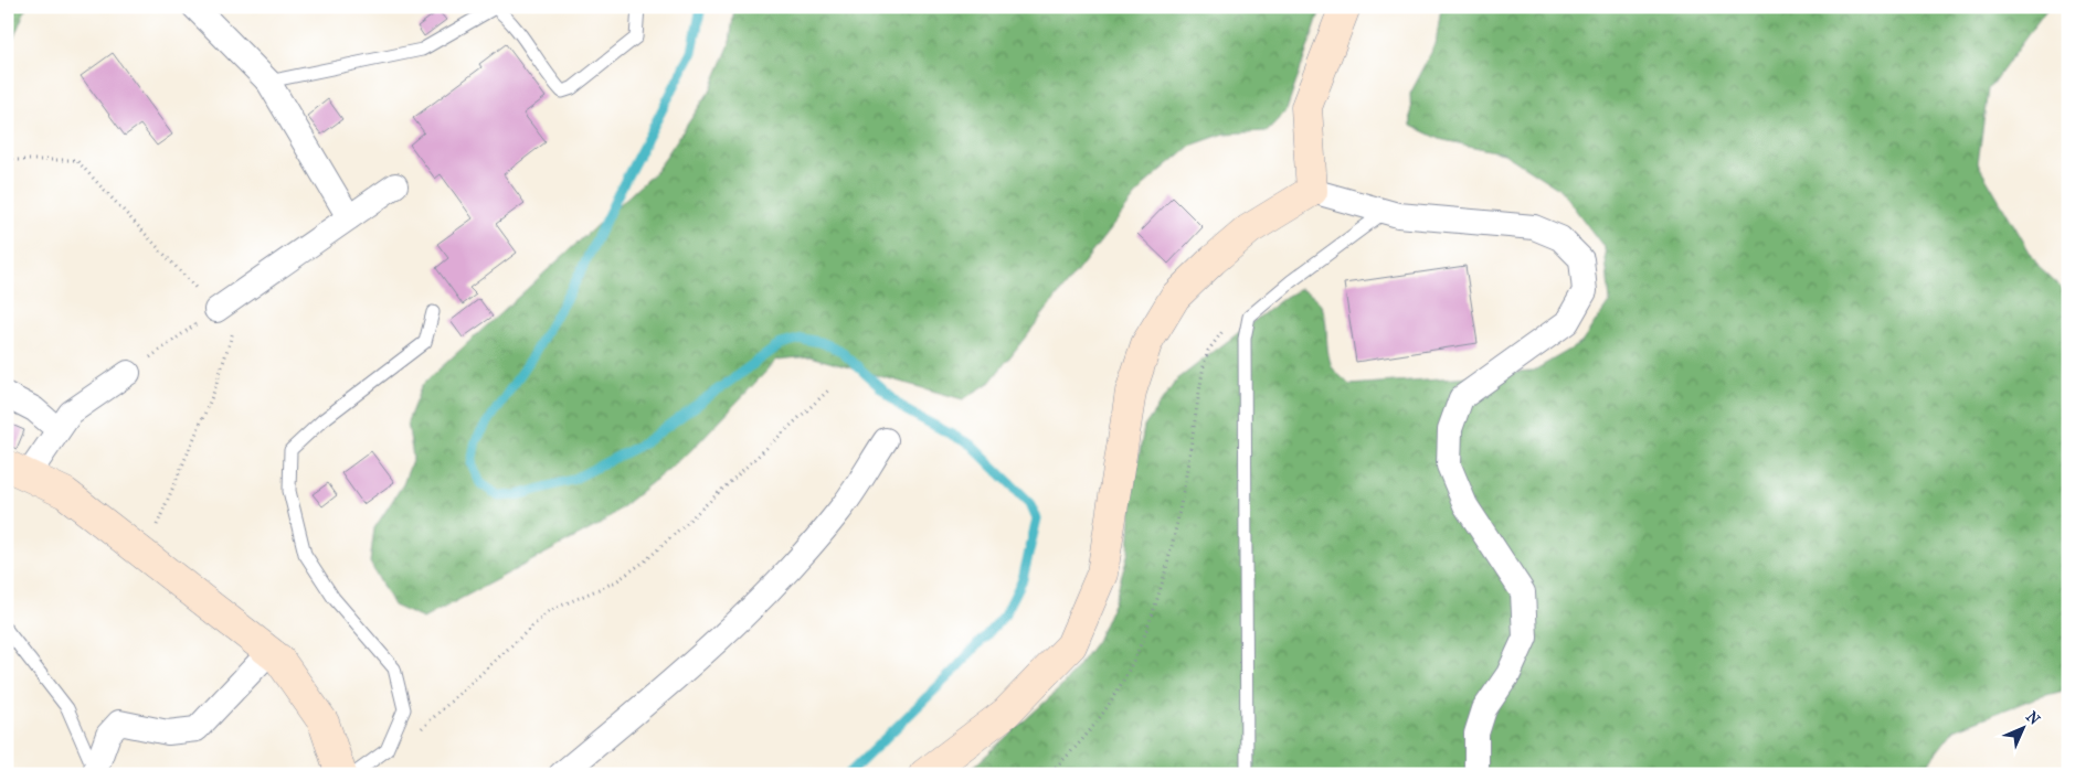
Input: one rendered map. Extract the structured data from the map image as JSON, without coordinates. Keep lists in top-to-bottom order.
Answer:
{
  "north": "top right"
}
